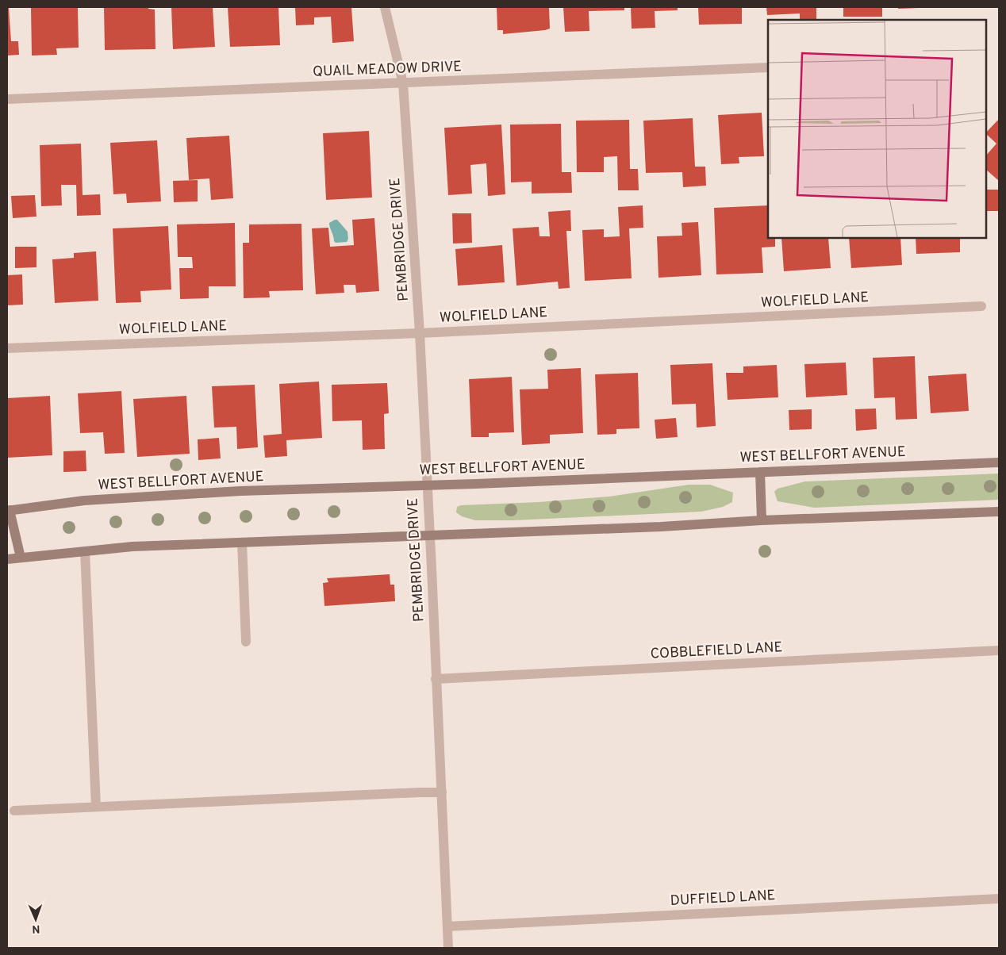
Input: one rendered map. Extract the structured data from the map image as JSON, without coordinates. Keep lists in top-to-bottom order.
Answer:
{
  "streets": {
    "main road": ["WEST BELLFORT AVENUE"],
    "street": [
      "QUAIL MEADOW DRIVE",
      "PEMBRIDGE DRIVE",
      "WOLFIELD LANE",
      "COBBLEFIELD LANE",
      "DUFFIELD LANE"
    ]
  },
  "crossings": [
    ["QUAIL MEADOW DRIVE", "PEMBRIDGE DRIVE"],
    ["PEMBRIDGE DRIVE", "WOLFIELD LANE"],
    ["PEMBRIDGE DRIVE", "WEST BELLFORT AVENUE"],
    ["PEMBRIDGE DRIVE", "COBBLEFIELD LANE"],
    ["PEMBRIDGE DRIVE", "DUFFIELD LANE"]
  ],
  "north": "bottom"
}
